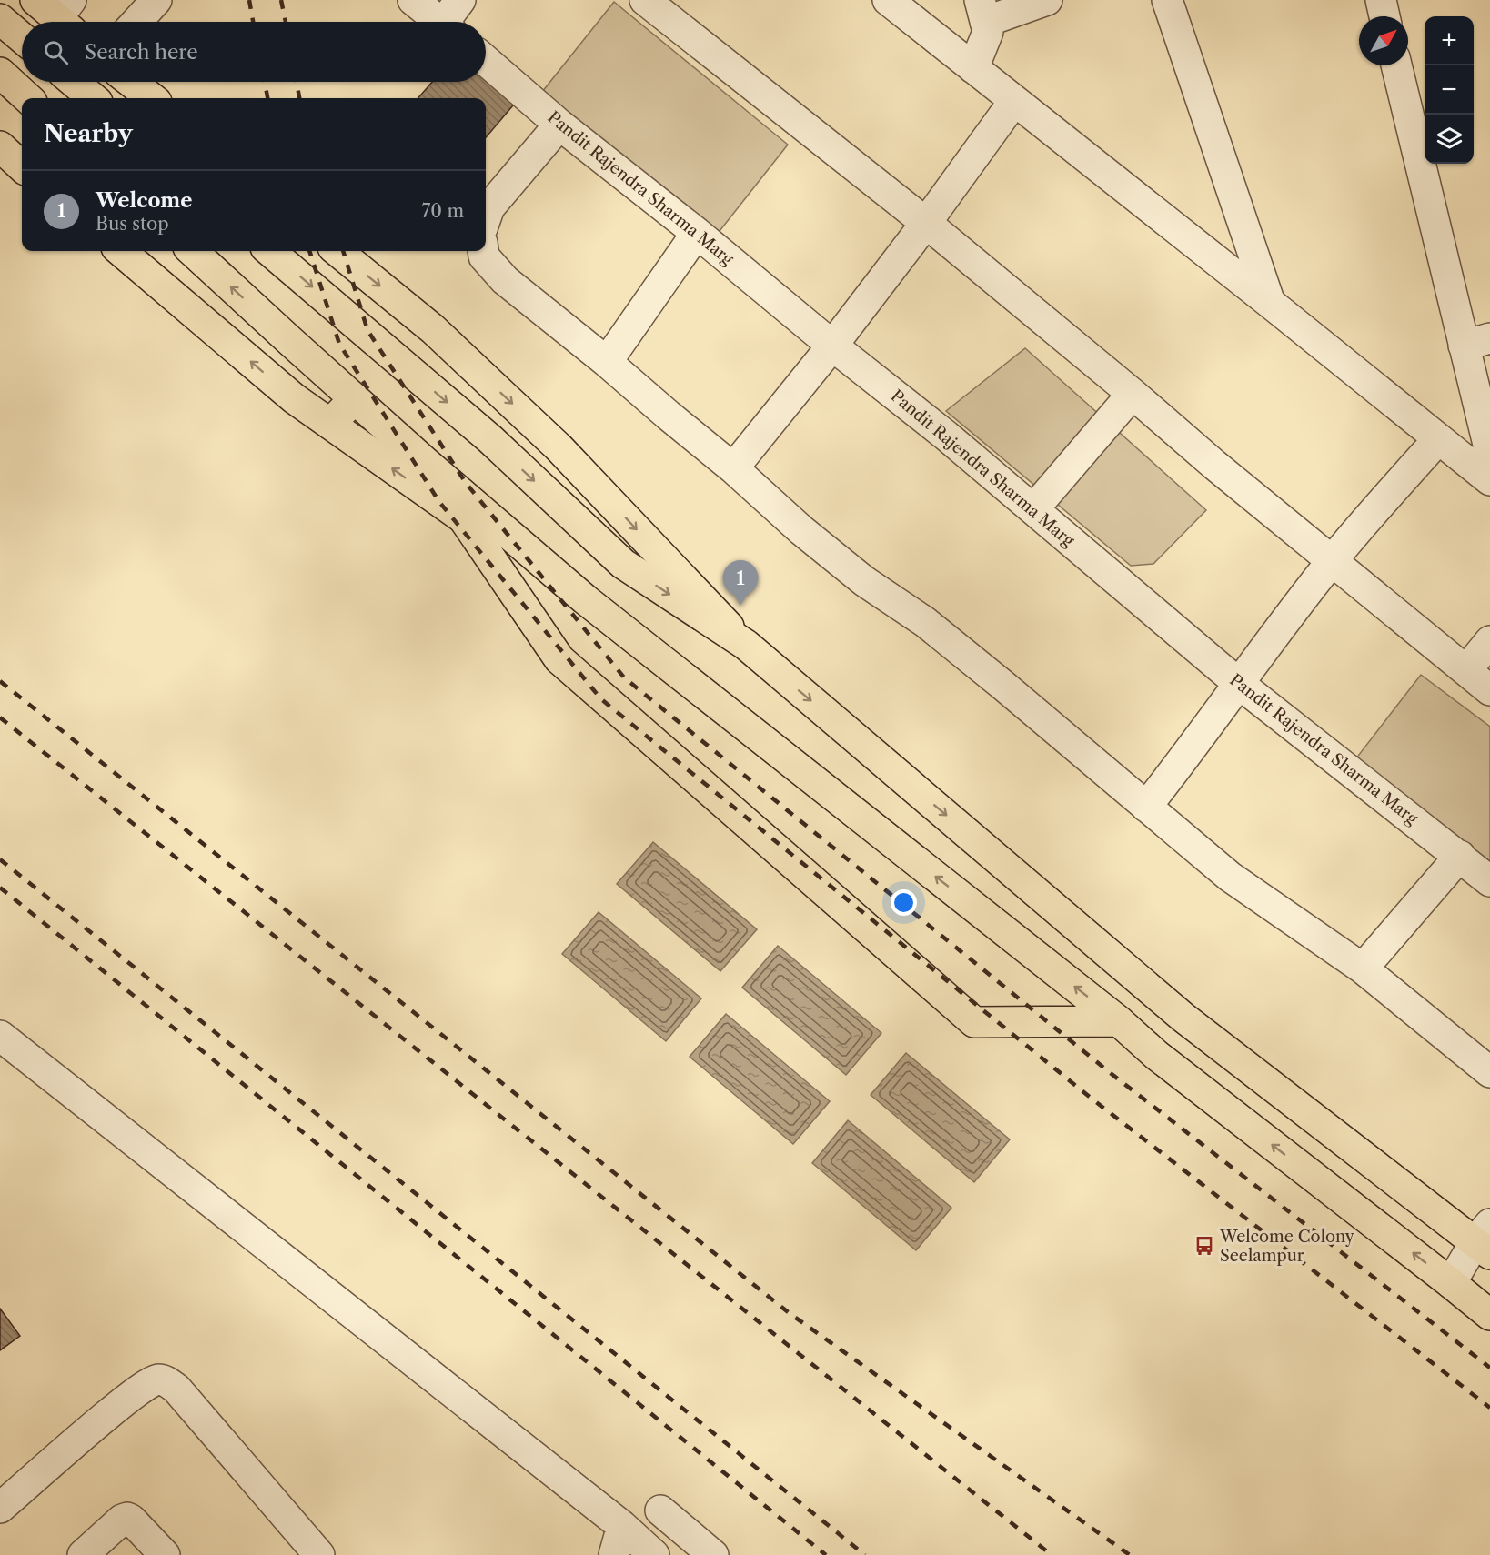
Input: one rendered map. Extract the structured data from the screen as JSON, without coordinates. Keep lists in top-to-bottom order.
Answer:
{
  "streets": {
    "street": ["Pandit Rajendra Sharma Marg"]
  },
  "places": {
    "bus stop": ["Welcome Colony Seelampur"]
  },
  "north": "top right",
  "page": {
    "map_buttons": ["+", "−"],
    "search": "Search here",
    "heading": "Nearby",
    "list": [
      {
        "mark": "1",
        "name": "Welcome",
        "note": "Bus stop",
        "value": "70 m"
      }
    ],
    "pins": "1"
  }
}
